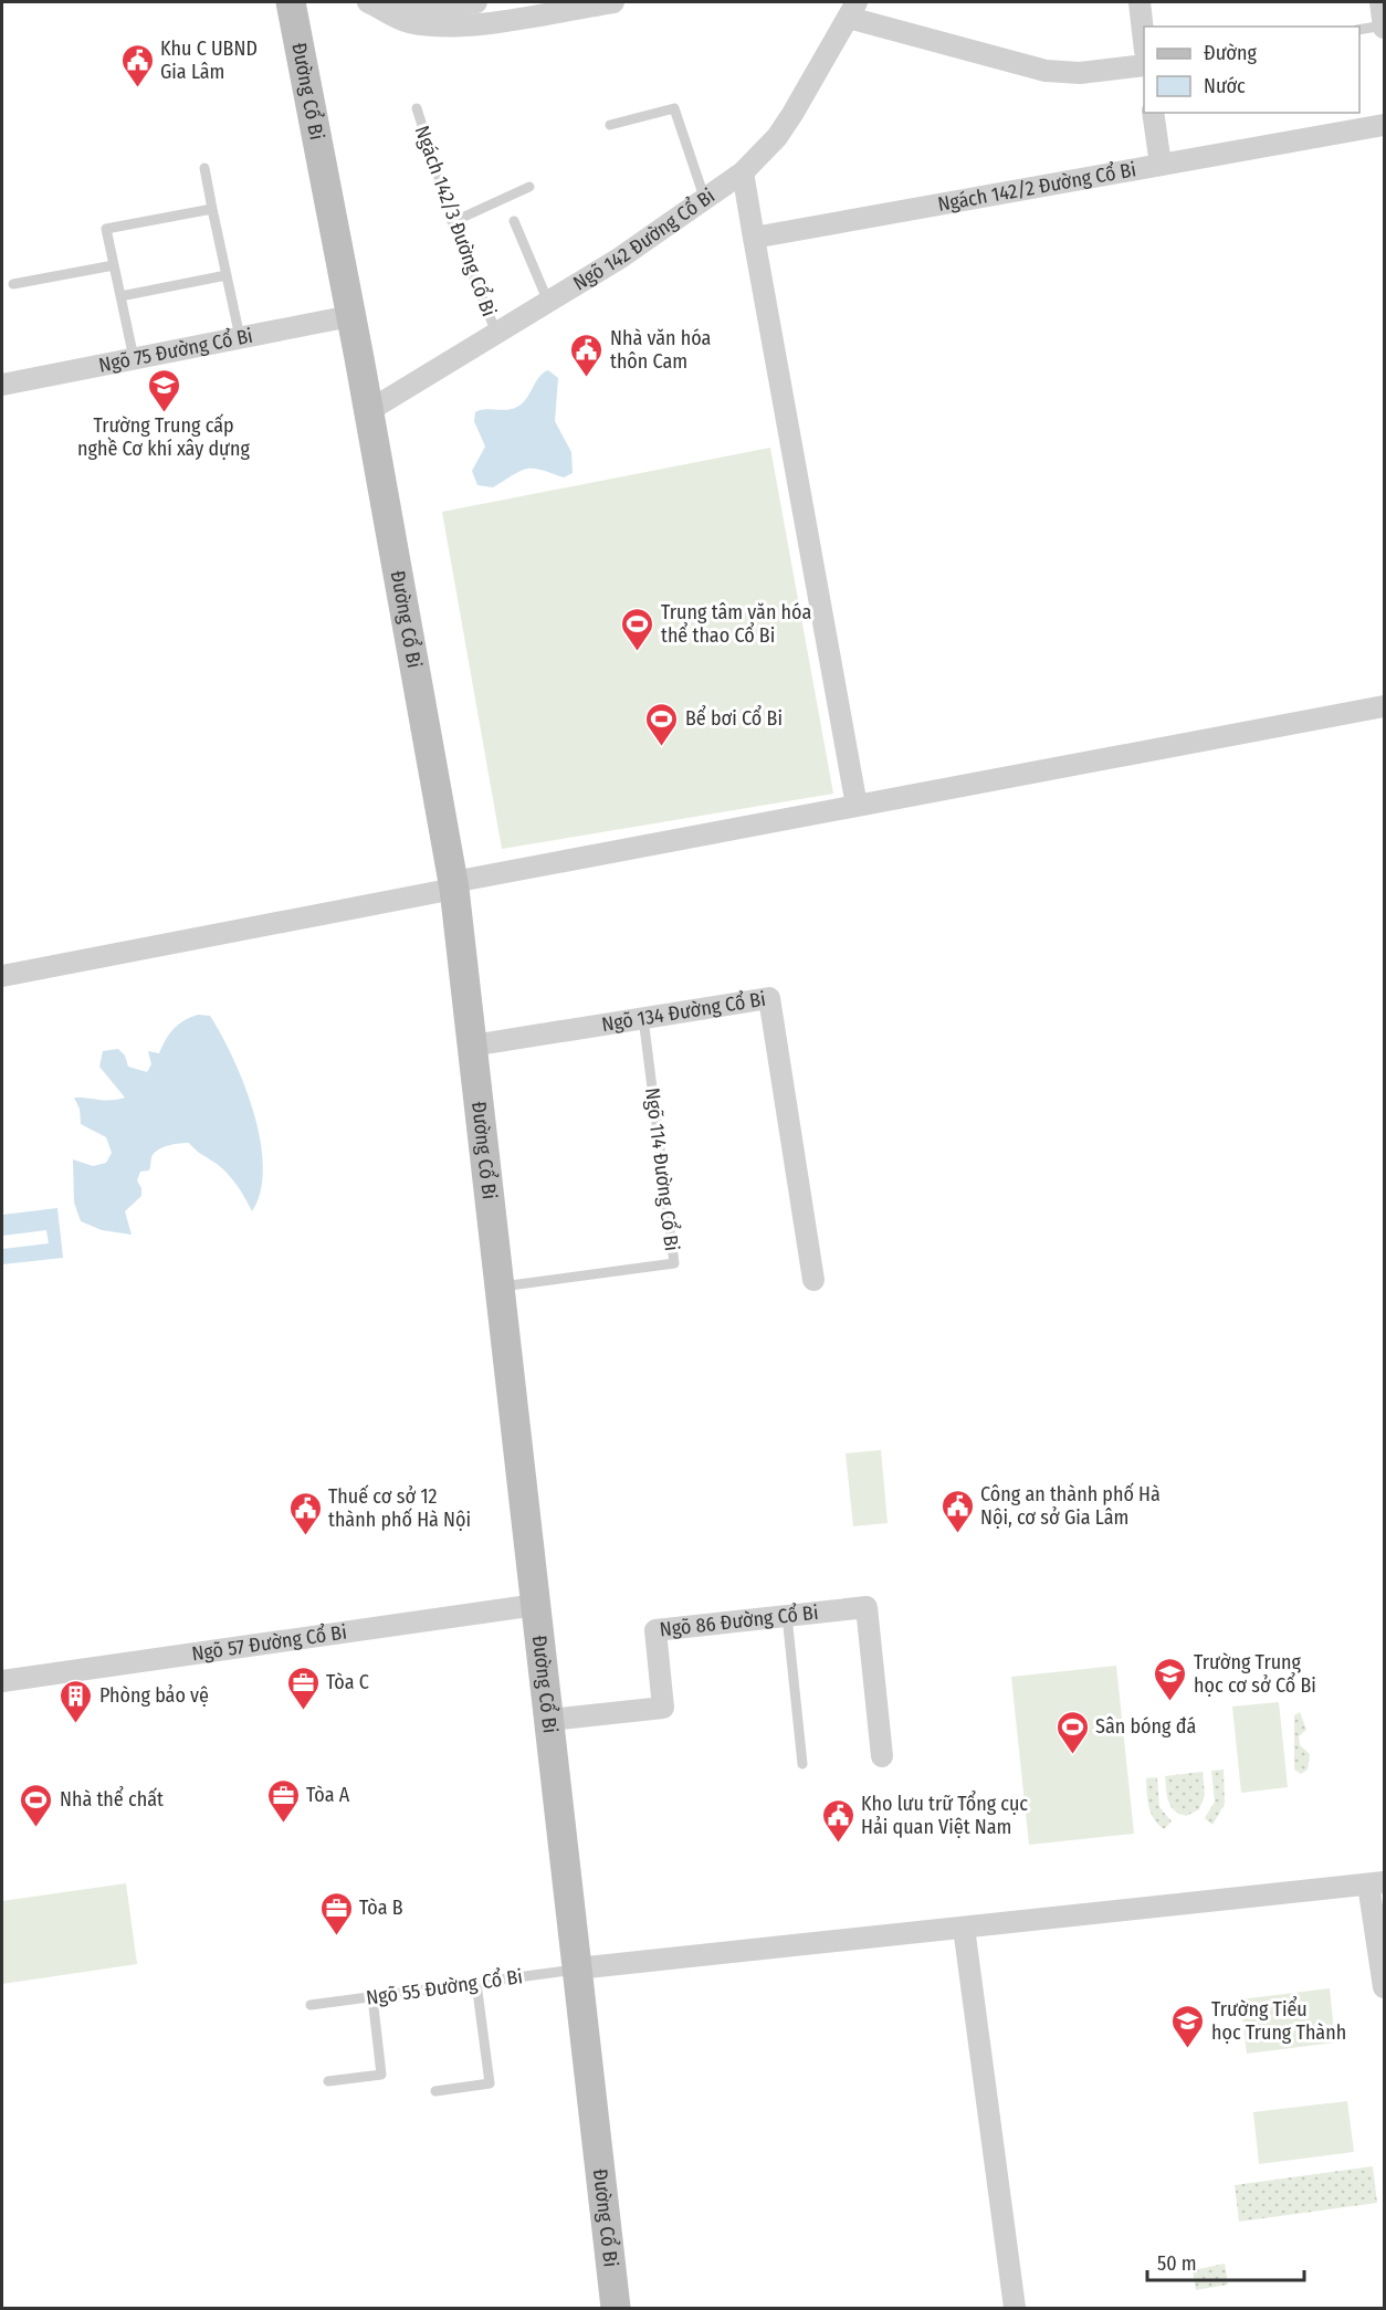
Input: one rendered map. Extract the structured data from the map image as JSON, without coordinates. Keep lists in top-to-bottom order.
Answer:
{
  "streets": {
    "main road": ["Đường Cổ Bi"],
    "street": [
      "Ngách 142/2 Đường Cổ Bi",
      "Ngõ 142 Đường Cổ Bi",
      "Ngõ 75 Đường Cổ Bi",
      "Ngõ 134 Đường Cổ Bi",
      "Ngõ 86 Đường Cổ Bi",
      "Ngõ 57 Đường Cổ Bi"
    ],
    "lane": ["Ngách 142/3 Đường Cổ Bi", "Ngõ 114 Đường Cổ Bi", "Ngõ 55 Đường Cổ Bi"]
  },
  "crossings": [
    ["Đường Cổ Bi", "Ngõ 142 Đường Cổ Bi"],
    ["Đường Cổ Bi", "Ngõ 75 Đường Cổ Bi"],
    ["Đường Cổ Bi", "Ngõ 134 Đường Cổ Bi"],
    ["Đường Cổ Bi", "Ngõ 114 Đường Cổ Bi"],
    ["Đường Cổ Bi", "Ngõ 86 Đường Cổ Bi"],
    ["Đường Cổ Bi", "Ngõ 57 Đường Cổ Bi"],
    ["Đường Cổ Bi", "Ngõ 55 Đường Cổ Bi"],
    ["Ngách 142/3 Đường Cổ Bi", "Ngõ 142 Đường Cổ Bi"],
    ["Ngõ 134 Đường Cổ Bi", "Ngõ 114 Đường Cổ Bi"]
  ],
  "places": {
    "public building": [
      "Khu C UBND Gia Lâm",
      "Nhà văn hóa thôn Cam",
      "Công an thành phố Hà Nội, cơ sở Gia Lâm",
      "Thuế cơ sở 12 thành phố Hà Nội",
      "Kho lưu trữ Tổng cục Hải quan Việt Nam"
    ],
    "school or university": ["Trường Trung cấp nghề Cơ khí xây dựng", "Trường Trung học cơ sở Cổ Bi", "Trường Tiểu học Trung Thành"],
    "sports": [
      "Trung tâm văn hóa thể thao Cổ Bi",
      "Bể bơi Cổ Bi",
      "Sân bóng đá",
      "Nhà thể chất"
    ],
    "office": ["Tòa C", "Tòa A", "Tòa B"],
    "building": ["Phòng bảo vệ"]
  },
  "legend": ["Đường", "Nước"],
  "scale_bar": "50 m"
}
